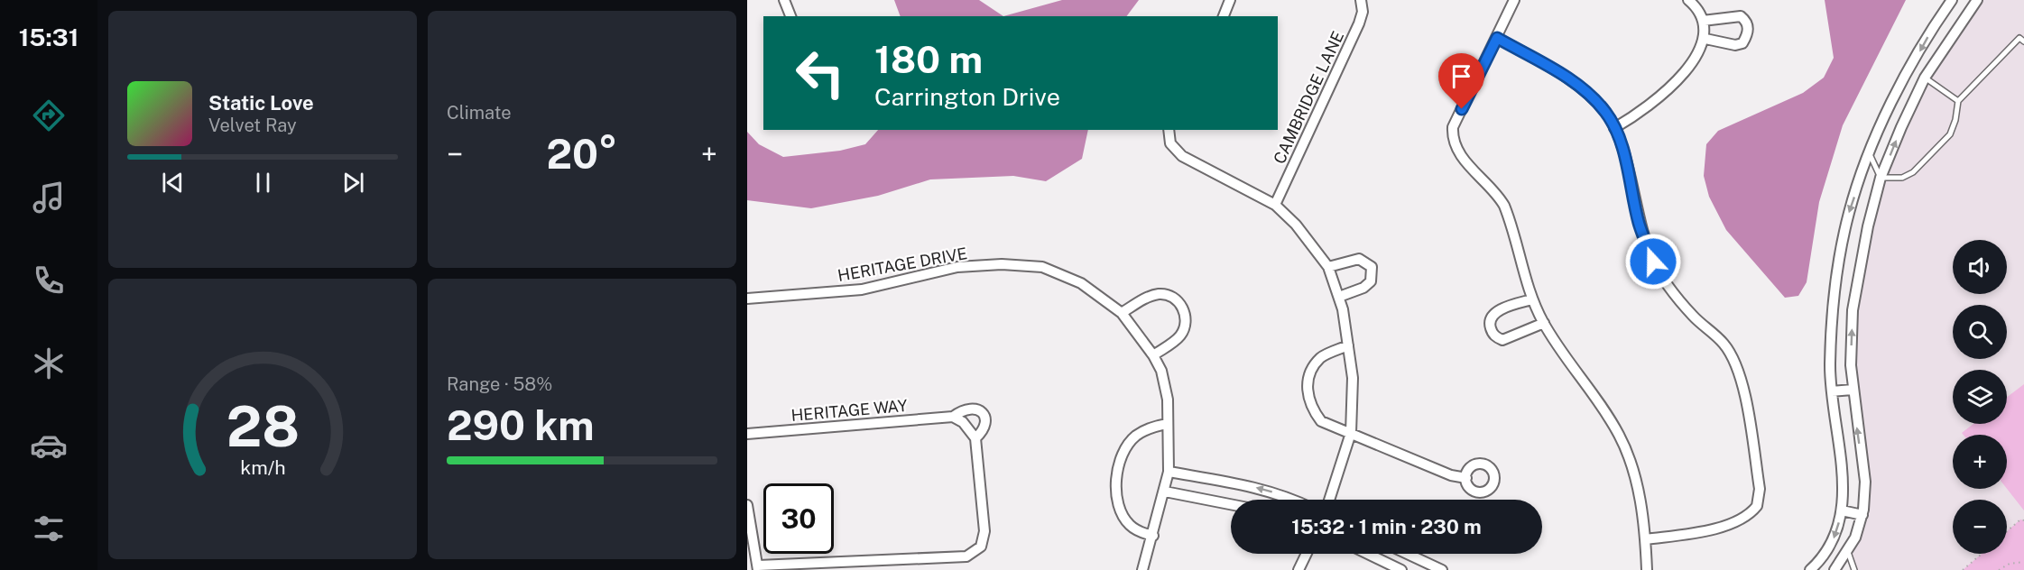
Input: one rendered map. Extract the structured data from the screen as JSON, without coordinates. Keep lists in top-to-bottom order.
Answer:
{
  "streets": {
    "street": ["CAMBRIDGE LANE", "HERITAGE DRIVE", "HERITAGE WAY"]
  },
  "page": {
    "tabs": "15:31",
    "tile": [
      "Climate",
      ["Range · 58%", "290 km"]
    ],
    "turn": ["180 m", "Carrington Drive"],
    "song": ["Static Love", "Velvet Ray"],
    "heat": ["−", "20°", "+"],
    "map_buttons": ["+", "−"],
    "limit": "30",
    "trip": "15:32 · 1 min · 230 m",
    "gauge": ["28", "km/h"]
  }
}
